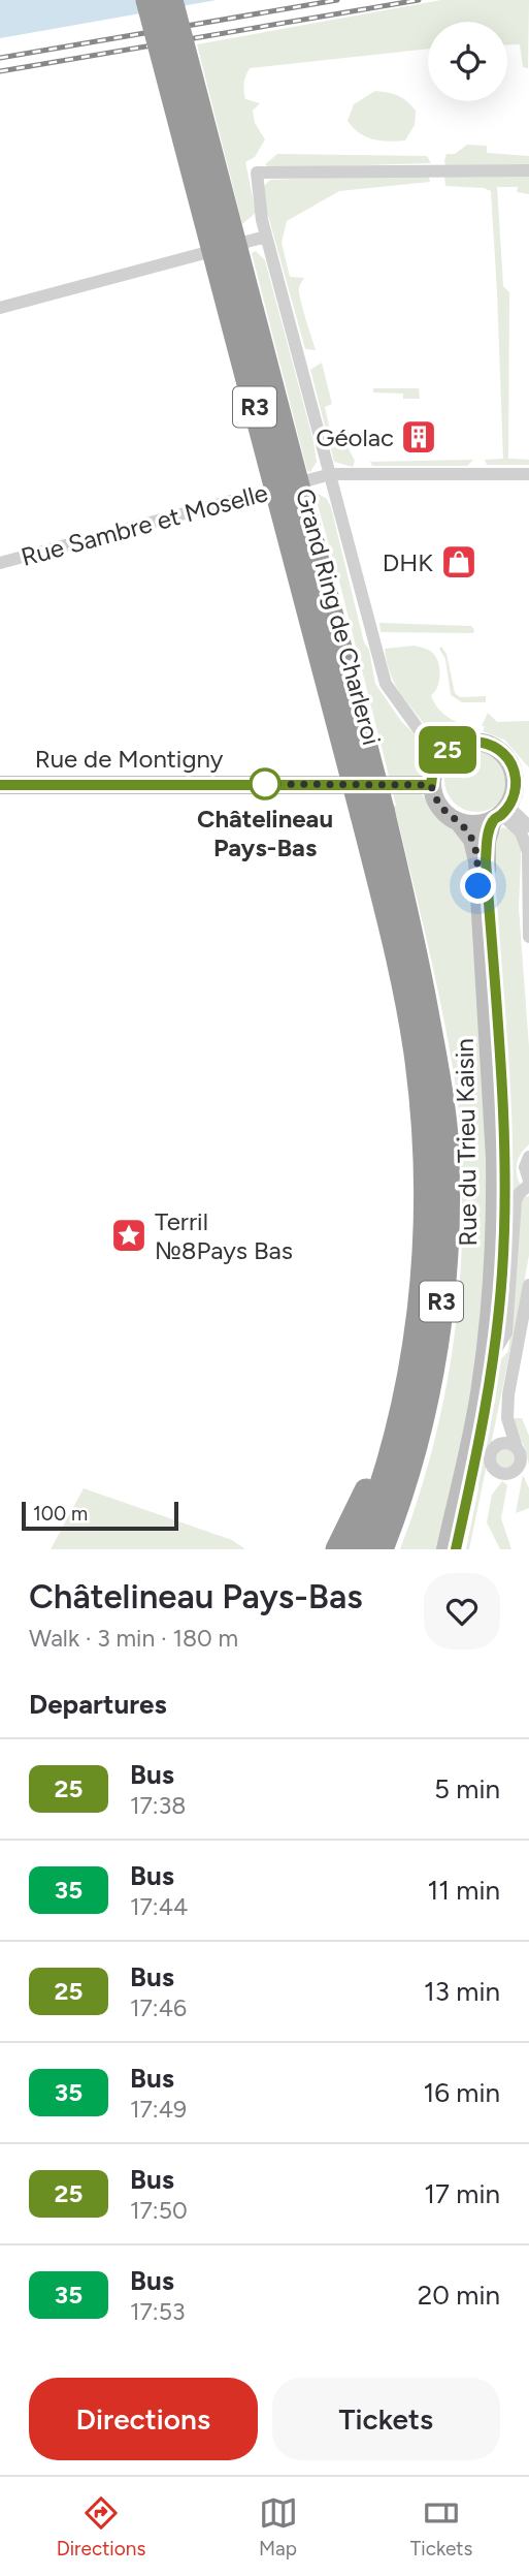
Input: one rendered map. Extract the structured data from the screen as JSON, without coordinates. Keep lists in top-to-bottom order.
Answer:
{
  "streets": {
    "highway": ["R3", "Grand Ring de Charleroi"],
    "main road": ["Rue de Montigny", "Rue du Trieu Kaisin"],
    "street": ["Rue Sambre et Moselle"]
  },
  "crossings": [
    ["Rue de Montigny", "Rue du Trieu Kaisin"]
  ],
  "places": {
    "building": ["Géolac"],
    "shop": ["DHK"],
    "other": ["Châtelineau Pays-Bas"],
    "place": ["Terril №8Pays Bas"]
  },
  "lines": ["bus line 25"],
  "scale_bar": "100 m",
  "page": {
    "on_map": "25",
    "scale": "100 m",
    "heading": [
      ["Châtelineau Pays-Bas", "Walk · 3 min · 180 m"],
      "Departures"
    ],
    "list": [
      {
        "mark": "25",
        "name": "Bus",
        "note": "17:38",
        "value": "5 min"
      },
      {
        "mark": "35",
        "name": "Bus",
        "note": "17:44",
        "value": "11 min"
      },
      {
        "mark": "25",
        "name": "Bus",
        "note": "17:46",
        "value": "13 min"
      },
      {
        "mark": "35",
        "name": "Bus",
        "note": "17:49",
        "value": "16 min"
      },
      {
        "mark": "25",
        "name": "Bus",
        "note": "17:50",
        "value": "17 min"
      },
      {
        "mark": "35",
        "name": "Bus",
        "note": "17:53",
        "value": "20 min"
      }
    ],
    "buttons": ["Directions", "Tickets"],
    "tabs": ["Directions", "Map", "Tickets"]
  }
}
